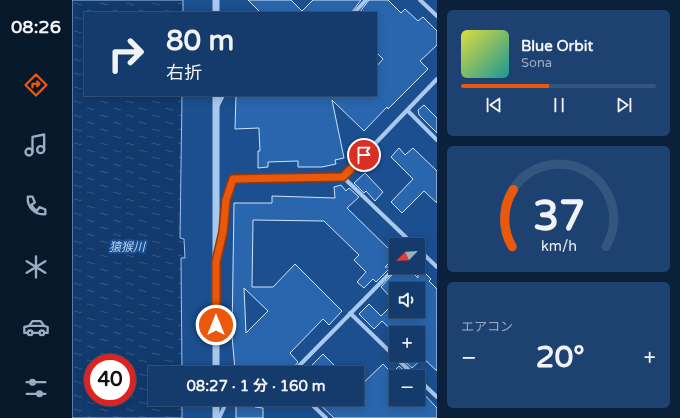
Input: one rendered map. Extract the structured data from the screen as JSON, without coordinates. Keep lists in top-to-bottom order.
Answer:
{
  "water": ["猿猴川"],
  "north": "bottom left",
  "page": {
    "tabs": "08:26",
    "turn": ["80 m", "右折"],
    "song": ["Blue Orbit", "Sona"],
    "map_buttons": ["+", "−"],
    "tile": "エアコン",
    "heat": ["−", "20°", "+"],
    "limit": "40",
    "trip": "08:27 · 1 分 · 160 m",
    "gauge": ["37", "km/h"]
  }
}
